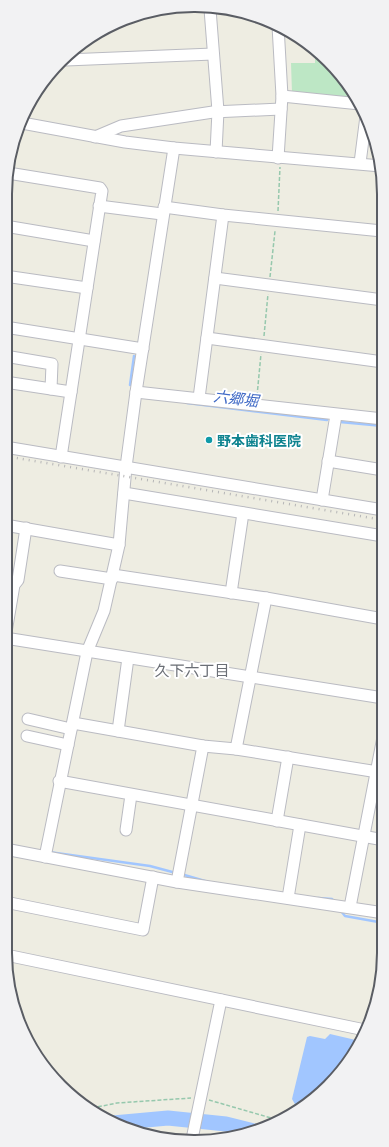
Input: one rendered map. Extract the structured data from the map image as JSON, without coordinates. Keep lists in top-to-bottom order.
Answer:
{
  "districts": ["久下六丁目"],
  "water": ["六郷堀"],
  "places": ["野本歯科医院"]
}
